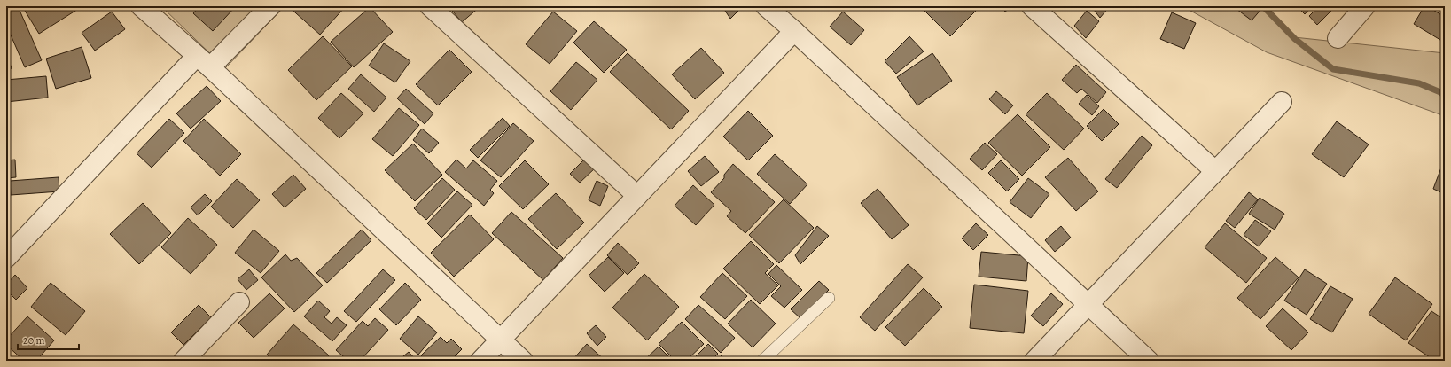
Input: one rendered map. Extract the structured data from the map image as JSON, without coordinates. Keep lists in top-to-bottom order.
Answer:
{
  "scale_bar": "20 m"
}
